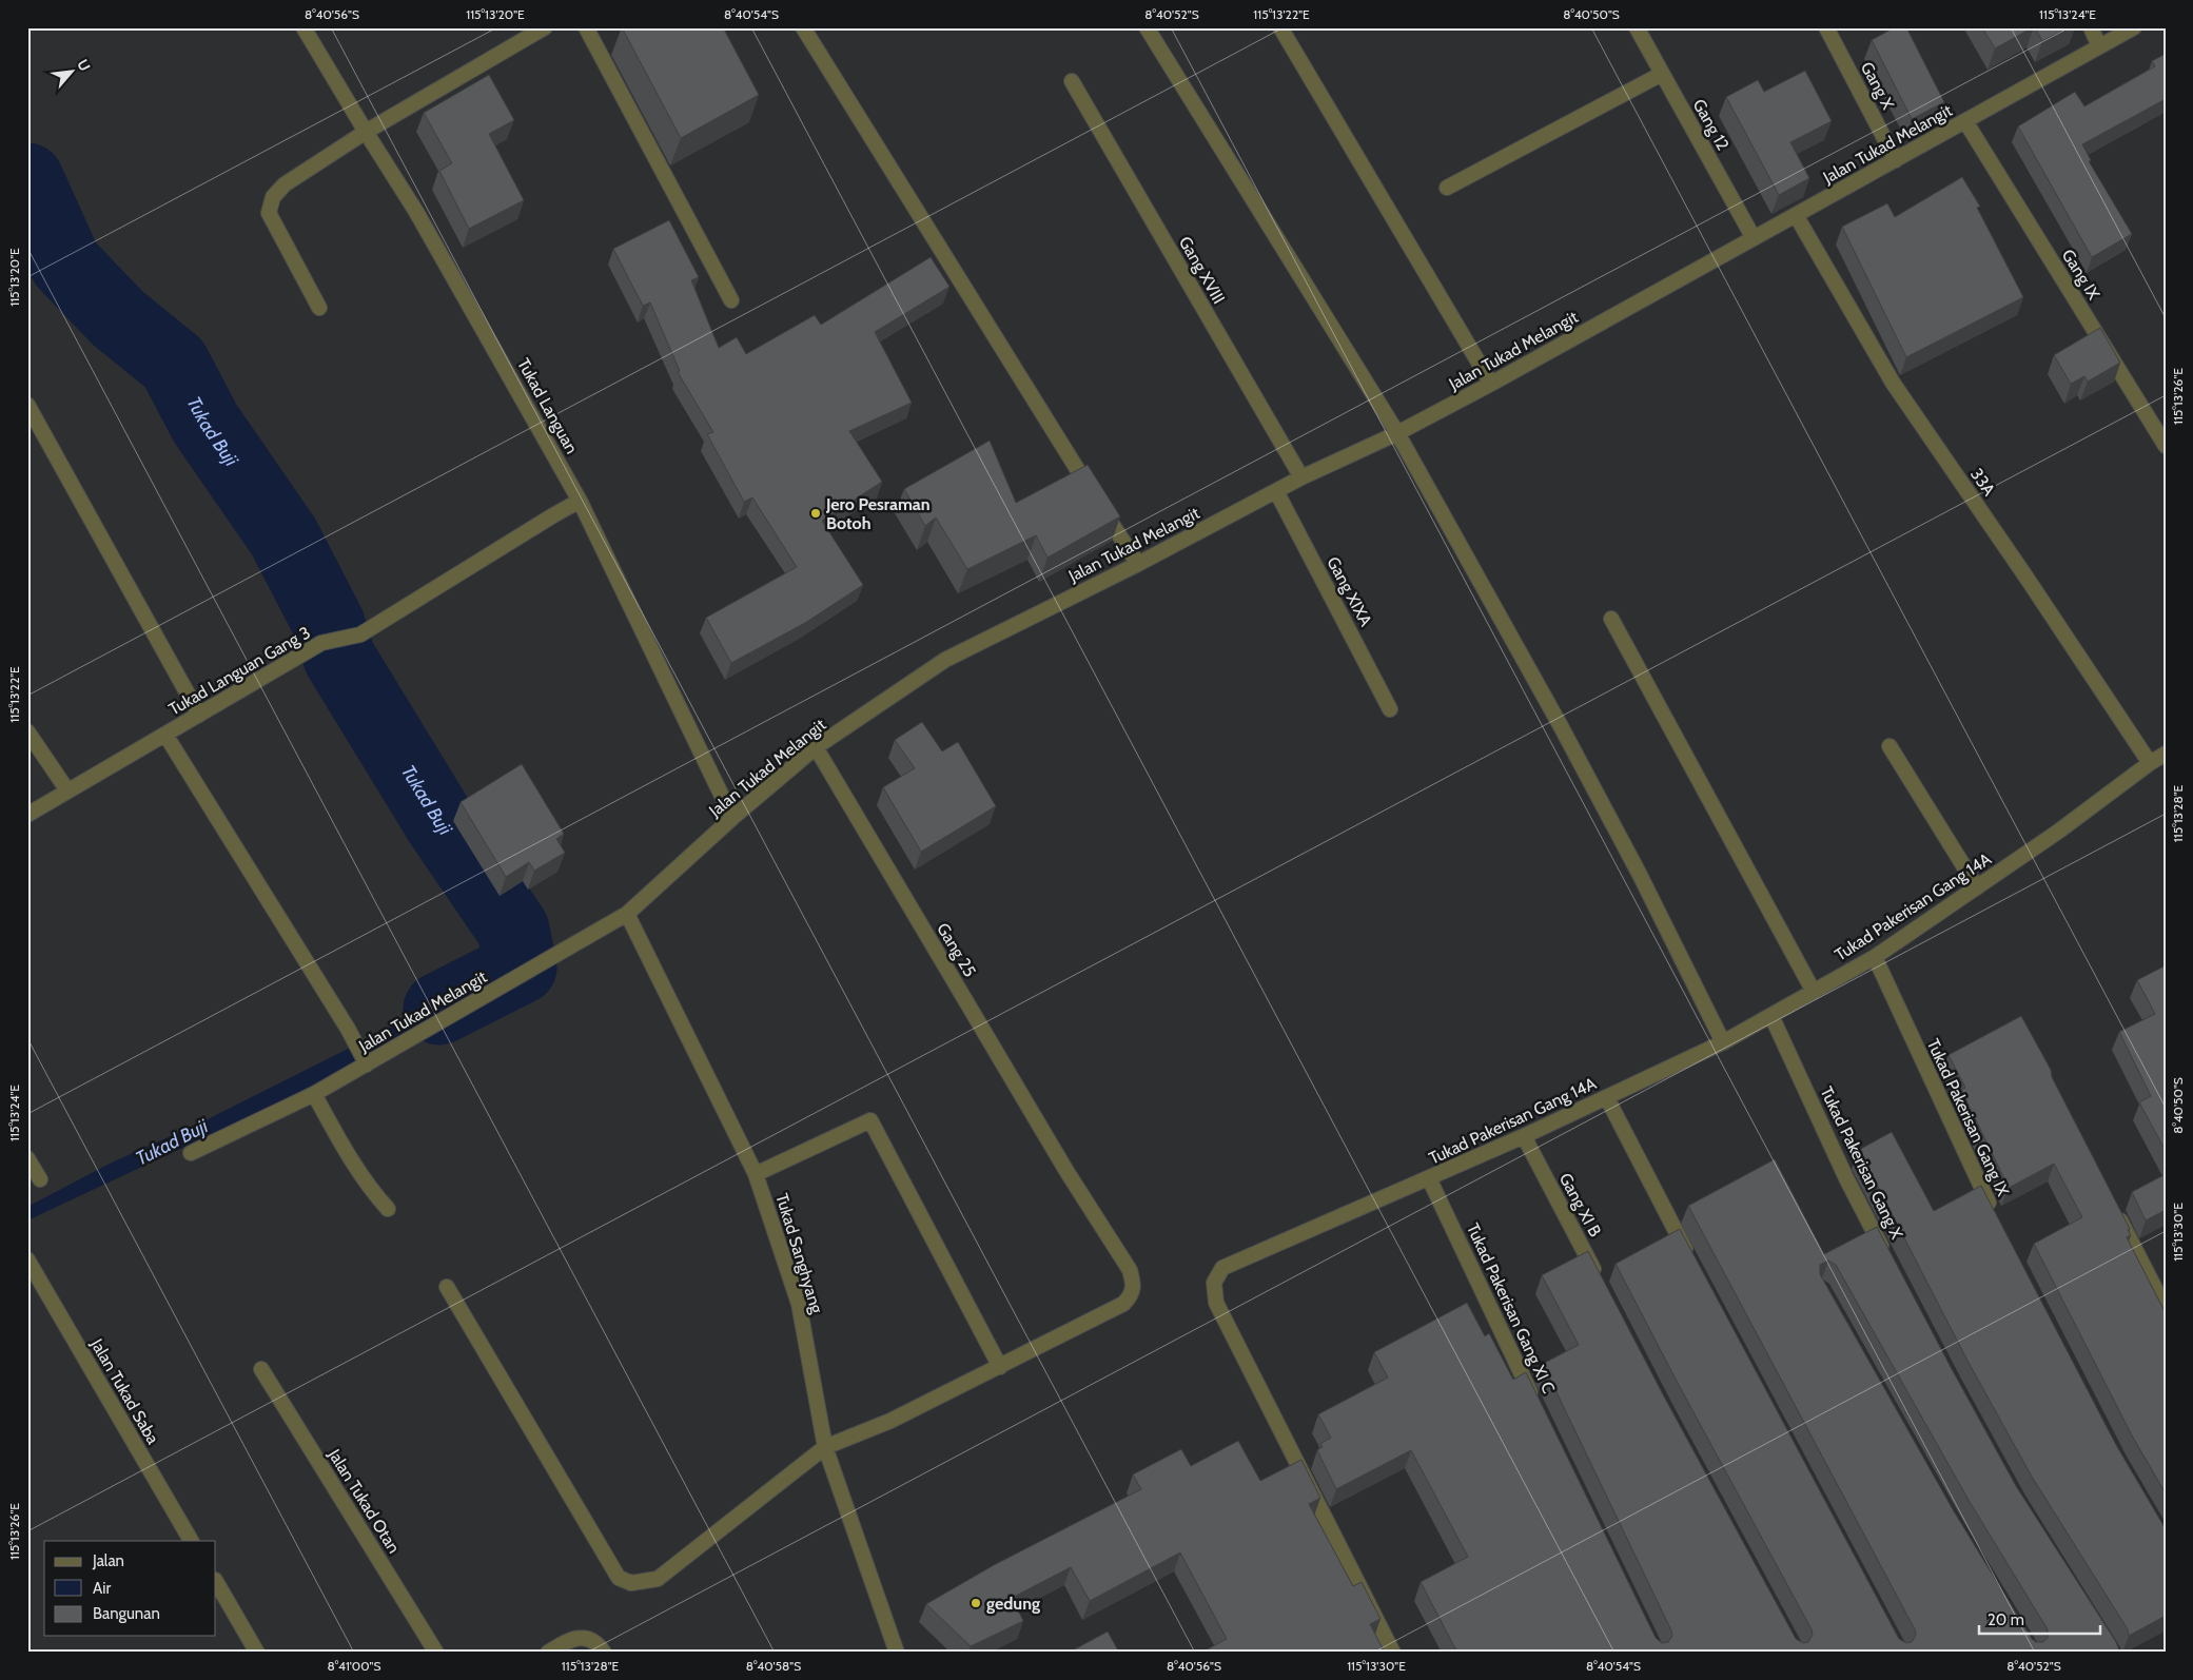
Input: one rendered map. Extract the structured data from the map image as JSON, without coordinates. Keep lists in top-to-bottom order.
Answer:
{
  "streets": {
    "street": [
      "Gang X",
      "Gang 12",
      "Jalan Tukad Melangit",
      "Gang XVIII",
      "Gang IX",
      "Tukad Languan",
      "33A",
      "Gang XIXA",
      "Tukad Languan Gang 3",
      "Tukad Pakerisan Gang 14A",
      "Gang 25",
      "Tukad Pakerisan Gang IX",
      "Tukad Pakerisan Gang X",
      "Gang XI B",
      "Tukad Sanghyang",
      "Tukad Pakerisan Gang XI C",
      "Jalan Tukad Saba",
      "Jalan Tukad Otan"
    ]
  },
  "crossings": [
    ["Gang X", "Jalan Tukad Melangit"],
    ["Gang 12", "Jalan Tukad Melangit"],
    ["Jalan Tukad Melangit", "Gang XVIII"],
    ["Jalan Tukad Melangit", "Gang IX"],
    ["Jalan Tukad Melangit", "Tukad Languan"],
    ["Jalan Tukad Melangit", "33A"],
    ["Jalan Tukad Melangit", "Gang XIXA"],
    ["Jalan Tukad Melangit", "Gang 25"],
    ["Jalan Tukad Melangit", "Tukad Sanghyang"],
    ["Tukad Languan", "Tukad Languan Gang 3"],
    ["33A", "Tukad Pakerisan Gang 14A"],
    ["Tukad Pakerisan Gang 14A", "Tukad Pakerisan Gang IX"],
    ["Tukad Pakerisan Gang 14A", "Tukad Pakerisan Gang X"],
    ["Tukad Pakerisan Gang 14A", "Gang XI B"],
    ["Tukad Pakerisan Gang 14A", "Tukad Pakerisan Gang XI C"]
  ],
  "water": ["Tukad Buji"],
  "places": ["Jero Pesraman Botoh", "gedung"],
  "legend": ["Jalan", "Air", "Bangunan"],
  "scale_bar": "20 m",
  "north": "top right",
  "coordinates": [
    "8°40'56\"S",
    "115°13'20\"E",
    "8°40'54\"S",
    "8°40'52\"S",
    "115°13'22\"E",
    "8°40'50\"S",
    "115°13'24\"E",
    "115°13'26\"E",
    "115°13'28\"E",
    "115°13'30\"E",
    "8°41'00\"S",
    "8°40'58\"S"
  ]
}
